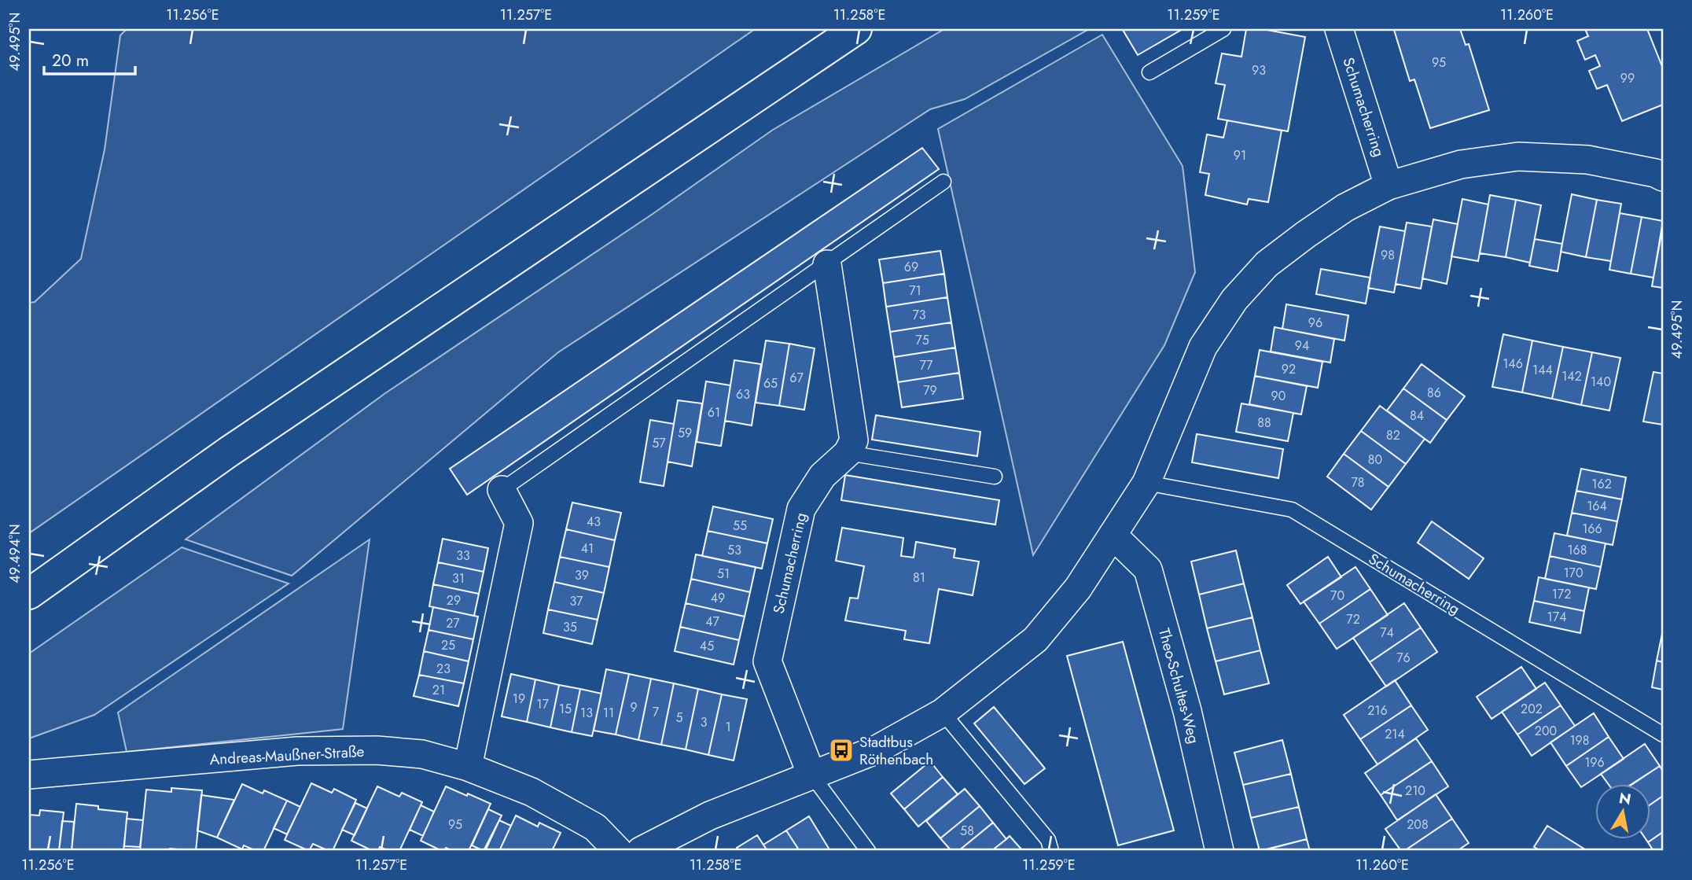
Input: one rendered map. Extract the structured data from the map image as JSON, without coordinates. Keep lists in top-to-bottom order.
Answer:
{
  "streets": {
    "street": ["Schumacherring", "Theo-Schultes-Weg", "Andreas-Maußner-Straße"]
  },
  "places": {
    "bus stop": ["Stadtbus Röthenbach"]
  },
  "house_numbers": [
    "95",
    "93",
    "99",
    "91",
    "98",
    "69",
    "71",
    "73",
    "96",
    "75",
    "94",
    "146",
    "77",
    "92",
    "144",
    "142",
    "67",
    "140",
    "65",
    "79",
    "86",
    "63",
    "90",
    "61",
    "84",
    "88",
    "59",
    "82",
    "57",
    "80",
    "78",
    "162",
    "164",
    "43",
    "55",
    "166",
    "41",
    "53",
    "168",
    "33",
    "170",
    "51",
    "39",
    "81",
    "31",
    "172",
    "70",
    "49",
    "29",
    "37",
    "174",
    "72",
    "47",
    "27",
    "35",
    "74",
    "25",
    "45",
    "76",
    "23",
    "21",
    "19",
    "17",
    "9",
    "15",
    "202",
    "216",
    "7",
    "13",
    "11",
    "5",
    "3",
    "1",
    "200",
    "214",
    "198",
    "196",
    "210",
    "95",
    "208",
    "58"
  ],
  "scale_bar": "20 m",
  "north": "top",
  "coordinates": [
    "11.256°E",
    "11.257°E",
    "11.258°E",
    "11.259°E",
    "11.260°E",
    "49.495°N",
    "49.494°N"
  ]
}
